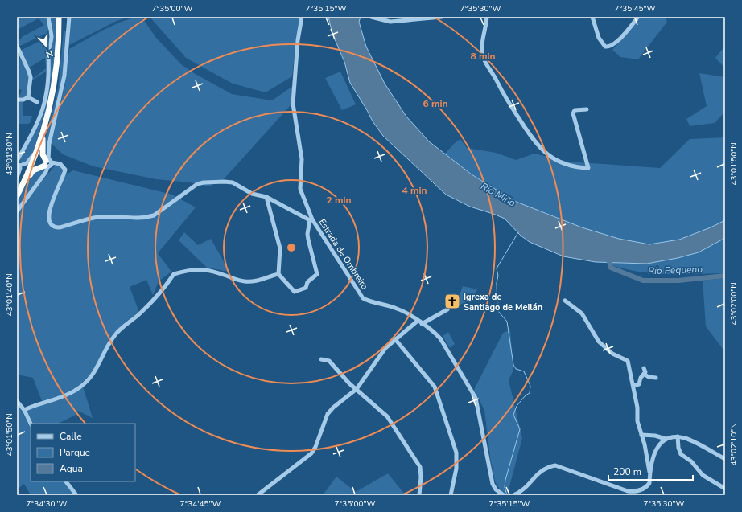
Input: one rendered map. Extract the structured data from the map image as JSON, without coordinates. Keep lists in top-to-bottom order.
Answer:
{
  "streets": {
    "street": ["Estrada de Ombreiro"]
  },
  "water": ["Río Miño", "Río Pequeno"],
  "places": {
    "church": ["Igrexa de Santiago de Meilán"]
  },
  "legend": ["Calle", "Parque", "Agua"],
  "scale_bar": "200 m",
  "north": "bottom",
  "coordinates": [
    "7°35'00\"W",
    "7°35'15\"W",
    "7°35'30\"W",
    "7°35'45\"W",
    "43°01'30\"N",
    "43°01'50\"N",
    "43°01'40\"N",
    "43°02'00\"N",
    "43°02'10\"N",
    "7°34'30\"W",
    "7°34'45\"W"
  ],
  "rings": [
    "8 min",
    "6 min",
    "4 min",
    "2 min"
  ]
}
